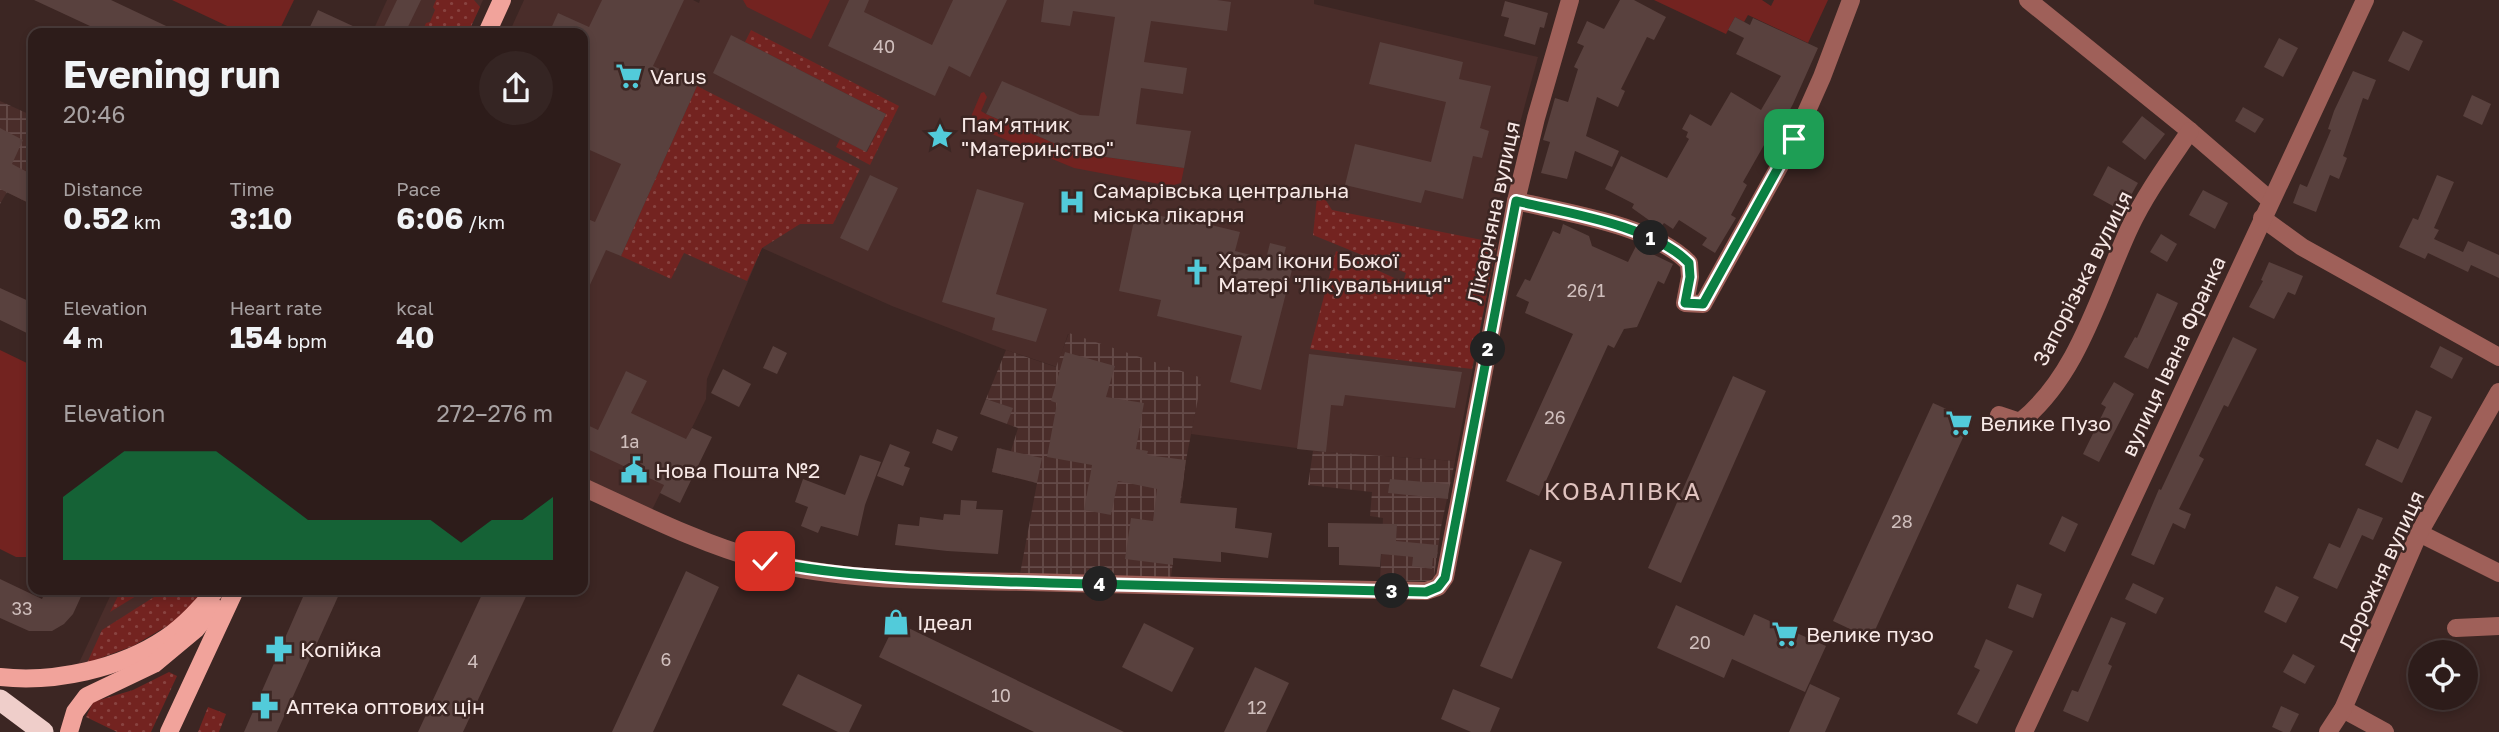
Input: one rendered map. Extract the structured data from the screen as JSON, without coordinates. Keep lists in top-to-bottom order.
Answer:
{
  "streets": {
    "street": [
      "Лікарняна вулиця",
      "Запорізька вулиця",
      "вулиця Івана Франка",
      "Дорожня вулиця"
    ]
  },
  "districts": ["КОВАЛІВКА"],
  "places": {
    "supermarket": ["Varus", "Велике Пузо", "Велике пузо"],
    "place": ["Пам’ятник \"Материнство\""],
    "hospital": ["Самарівська центральна міська лікарня"],
    "church": ["Храм ікони Божої Матері \"Лікувальниця\""],
    "public building": ["Нова Пошта №2"],
    "shop": ["Ідеал"],
    "pharmacy": ["Копійка", "Аптека оптових цін"]
  },
  "house_numbers": [
    "40",
    "26/1",
    "26",
    "1а",
    "28",
    "33",
    "20",
    "6",
    "4",
    "10",
    "12"
  ],
  "page": {
    "heading": ["Evening run", "20:46"],
    "stats": [
      ["Distance", "0.52 km"],
      ["Time", "3:10"],
      ["Pace", "6:06 /km"],
      ["Elevation", "4 m"],
      ["Heart rate", "154 bpm"],
      ["kcal", "40"]
    ],
    "pins": [
      "1",
      "2",
      "4",
      "3"
    ],
    "chart": ["Elevation", "272–276 m"]
  }
}
